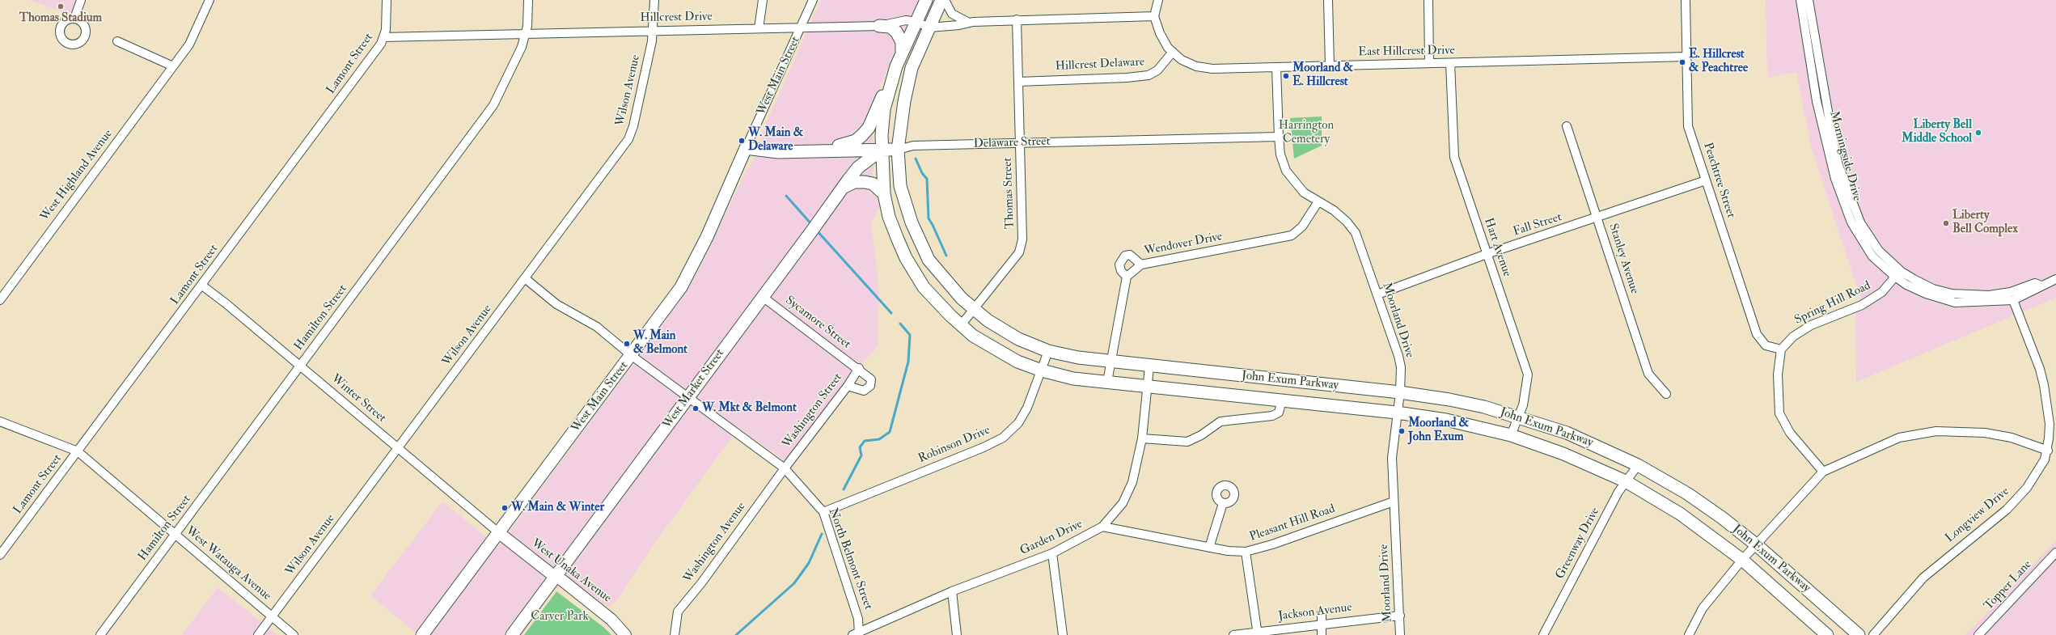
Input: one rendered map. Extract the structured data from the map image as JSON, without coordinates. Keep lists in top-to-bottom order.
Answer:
{
  "streets": {
    "main road": [
      "West Main Street",
      "Delaware Street",
      "John Exum Parkway",
      "West Market Street",
      "West Unaka Avenue"
    ],
    "street": [
      "Hillcrest Drive",
      "East Hillcrest Drive",
      "Lamont Street",
      "Hillcrest Delaware",
      "Wilson Avenue",
      "Morningside Drive",
      "West Highland Avenue",
      "Peachtree Street",
      "Thomas Street",
      "Fall Street",
      "Wendover Drive",
      "Hart Avenue",
      "Stanley Avenue",
      "Spring Hill Road",
      "Hamilton Street",
      "Moorland Drive",
      "Sycamore Street",
      "Winter Street",
      "Washington Street",
      "Robinson Drive",
      "Longview Drive",
      "Pleasant Hill Road",
      "Garden Drive",
      "Washington Avenue",
      "Greenway Drive",
      "North Belmont Street",
      "West Watauga Avenue",
      "Topper Lane",
      "Jackson Avenue"
    ]
  },
  "crossings": [
    ["Hillcrest Drive", "East Hillcrest Drive"],
    ["Hillcrest Drive", "Lamont Street"],
    ["Hillcrest Drive", "West Main Street"],
    ["Hillcrest Drive", "Wilson Avenue"],
    ["Hillcrest Drive", "Thomas Street"],
    ["Hillcrest Drive", "Hamilton Street"],
    ["Hillcrest Drive", "John Exum Parkway"],
    ["East Hillcrest Drive", "Hillcrest Delaware"],
    ["East Hillcrest Drive", "Peachtree Street"],
    ["East Hillcrest Drive", "Hart Avenue"],
    ["East Hillcrest Drive", "Moorland Drive"],
    ["Lamont Street", "Winter Street"],
    ["Lamont Street", "West Watauga Avenue"],
    ["Hillcrest Delaware", "Thomas Street"],
    ["West Main Street", "Delaware Street"],
    ["West Main Street", "Winter Street"],
    ["West Main Street", "North Belmont Street"],
    ["West Main Street", "West Unaka Avenue"],
    ["Wilson Avenue", "Winter Street"],
    ["Wilson Avenue", "North Belmont Street"],
    ["Wilson Avenue", "West Watauga Avenue"],
    ["Delaware Street", "Thomas Street"],
    ["Delaware Street", "Moorland Drive"],
    ["Delaware Street", "John Exum Parkway"],
    ["Delaware Street", "West Market Street"],
    ["Morningside Drive", "Spring Hill Road"],
    ["Morningside Drive", "Longview Drive"],
    ["Peachtree Street", "Fall Street"],
    ["Peachtree Street", "Spring Hill Road"],
    ["Thomas Street", "John Exum Parkway"],
    ["Fall Street", "Hart Avenue"],
    ["Fall Street", "Stanley Avenue"],
    ["Fall Street", "Moorland Drive"],
    ["Wendover Drive", "Moorland Drive"],
    ["Hart Avenue", "John Exum Parkway"],
    ["Hamilton Street", "Winter Street"],
    ["Hamilton Street", "West Watauga Avenue"],
    ["Moorland Drive", "John Exum Parkway"],
    ["Moorland Drive", "Pleasant Hill Road"],
    ["Moorland Drive", "Jackson Avenue"],
    ["Sycamore Street", "West Market Street"],
    ["Sycamore Street", "Washington Street"],
    ["John Exum Parkway", "West Market Street"],
    ["John Exum Parkway", "Robinson Drive"],
    ["John Exum Parkway", "Garden Drive"],
    ["John Exum Parkway", "Greenway Drive"],
    ["West Market Street", "North Belmont Street"],
    ["West Market Street", "West Unaka Avenue"],
    ["Winter Street", "West Unaka Avenue"],
    ["Washington Street", "Washington Avenue"],
    ["Washington Street", "North Belmont Street"],
    ["Robinson Drive", "North Belmont Street"],
    ["Pleasant Hill Road", "Garden Drive"],
    ["Garden Drive", "North Belmont Street"],
    ["Washington Avenue", "North Belmont Street"]
  ],
  "parks": ["Harrington Cemetery", "Carver Park"],
  "places": [
    "Thomas Stadium",
    "E. Hillcrest & Peachtree",
    "Moorland & E. Hillcrest",
    "Liberty Bell Middle School",
    "W. Main & Delaware",
    "Liberty Bell Complex",
    "W. Main & Belmont",
    "W. Mkt & Belmont",
    "Moorland & John Exum",
    "W. Main & Winter"
  ]
}
